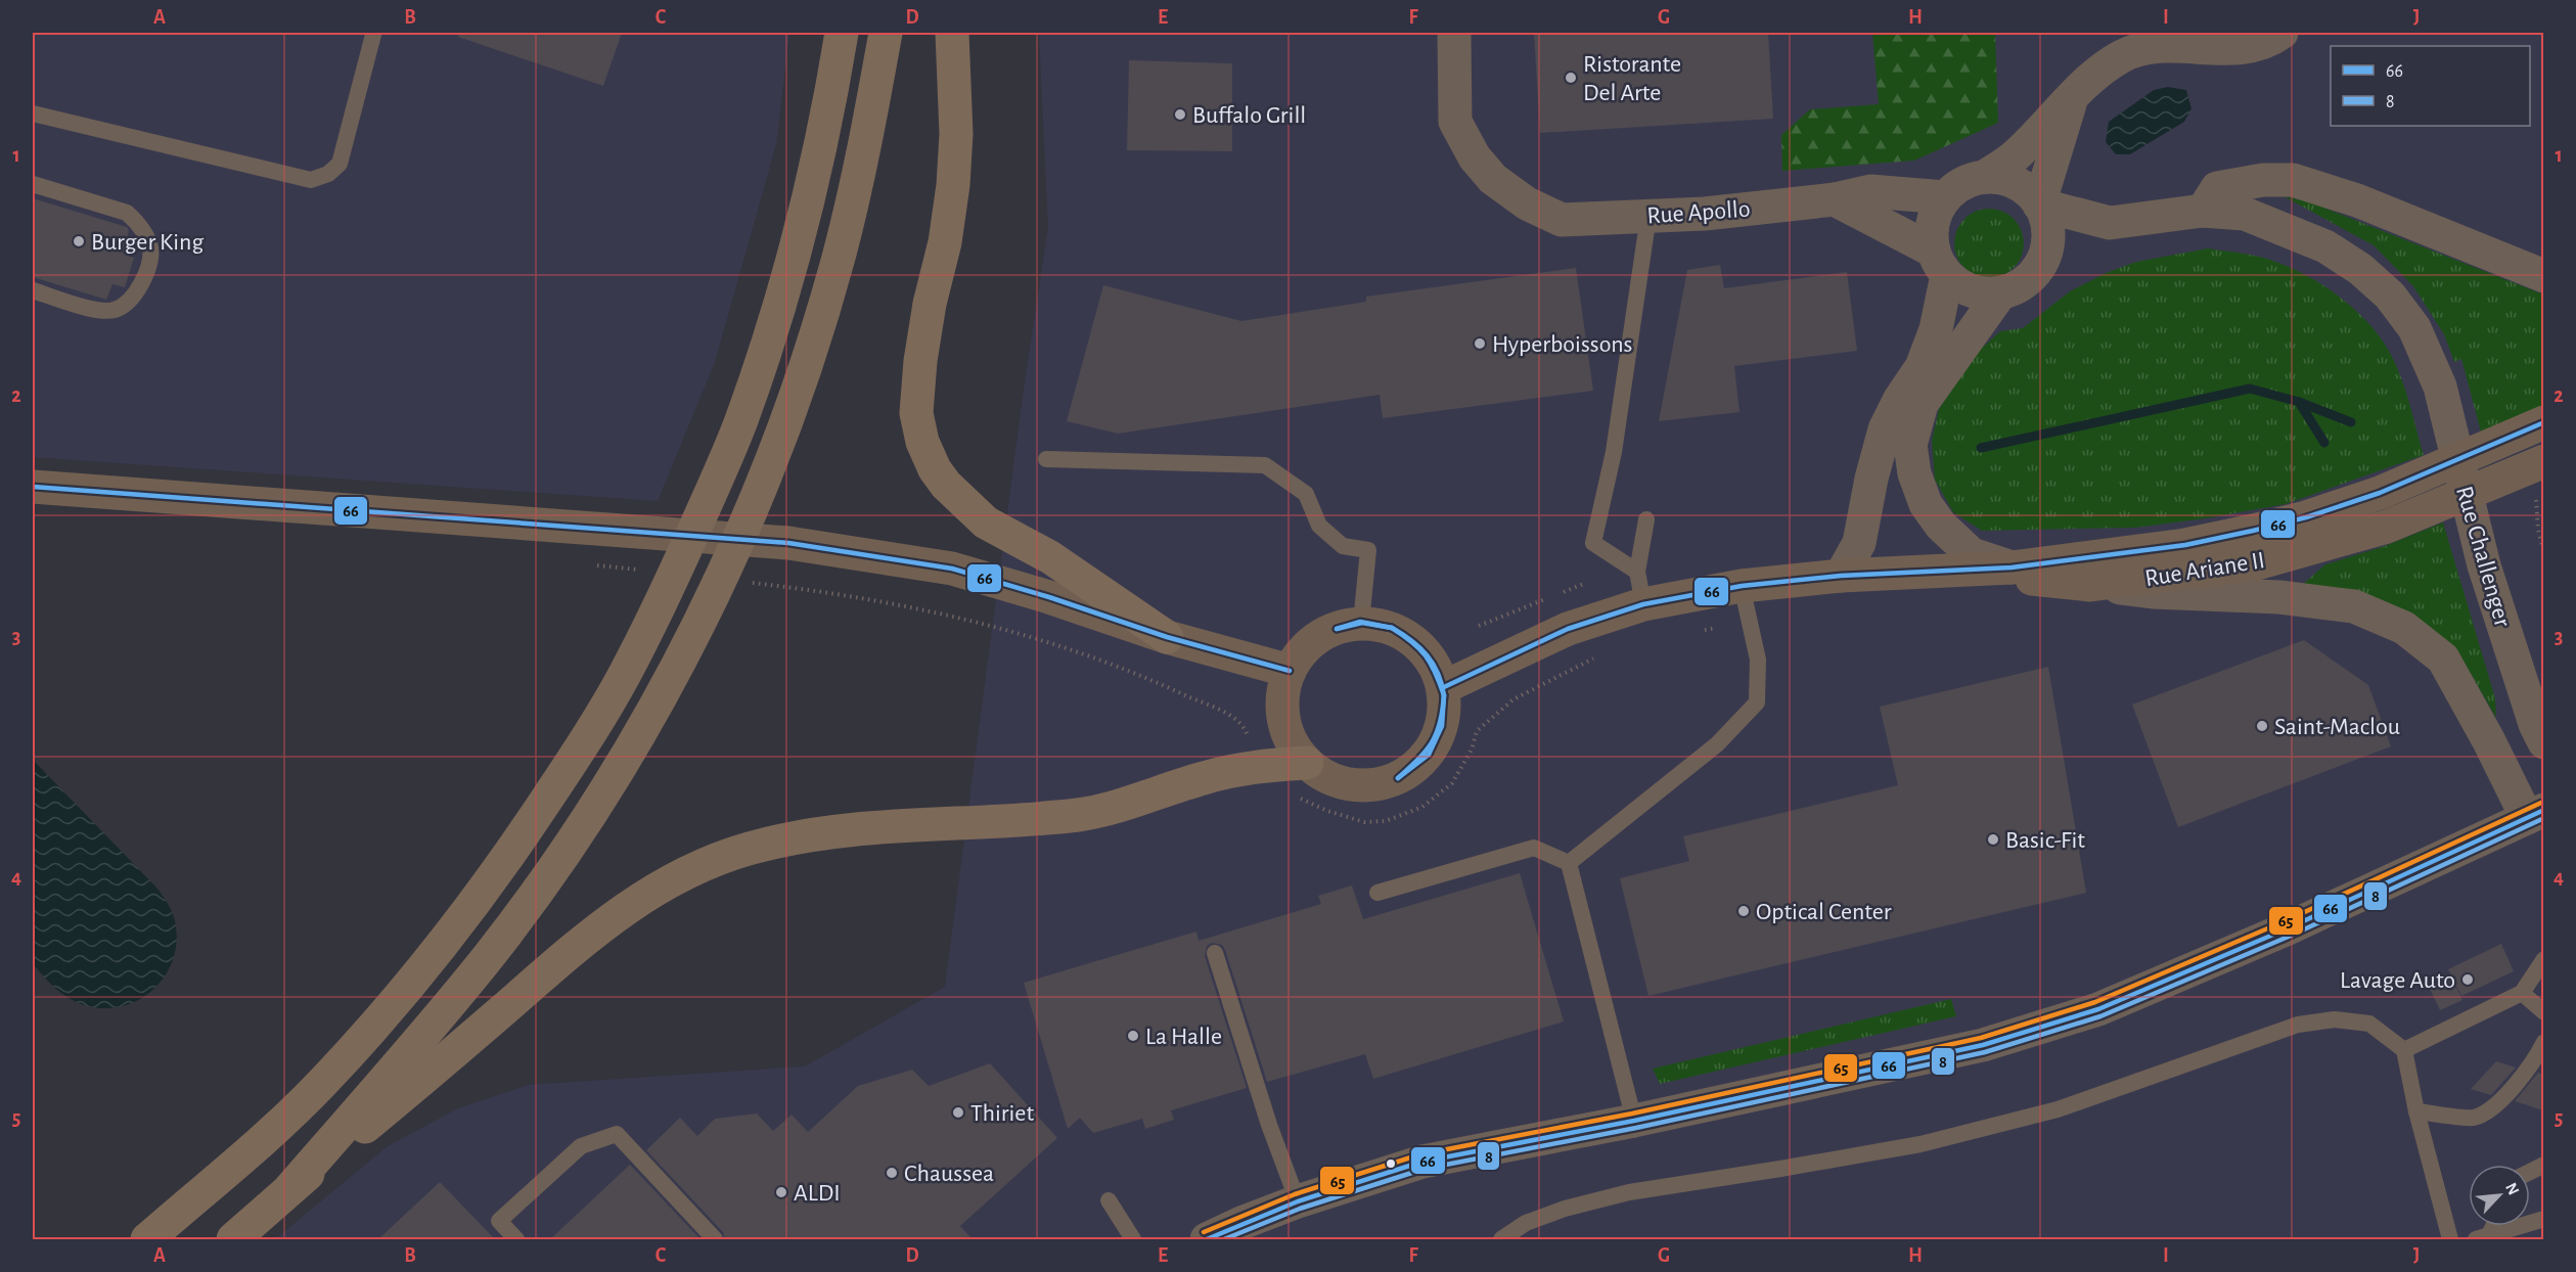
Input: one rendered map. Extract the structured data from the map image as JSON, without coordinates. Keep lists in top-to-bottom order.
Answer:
{
  "streets": {
    "main road": ["Rue Ariane II"],
    "street": ["Rue Apollo", "Rue Challenger"]
  },
  "crossings": [
    ["Rue Apollo", "Rue Challenger"]
  ],
  "places": [
    "Ristorante Del Arte",
    "Buffalo Grill",
    "Burger King",
    "Hyperboissons",
    "Saint-Maclou",
    "Basic-Fit",
    "Optical Center",
    "Lavage Auto",
    "La Halle",
    "Thiriet",
    "Chaussea",
    "ALDI"
  ],
  "lines": ["transit line 66", "transit line 65", "transit line 8"],
  "legend": ["66", "8"],
  "north": "top right",
  "grid": {
    "columns": [
      "A",
      "B",
      "C",
      "D",
      "E",
      "F",
      "G",
      "H",
      "I",
      "J"
    ],
    "rows": [
      "1",
      "2",
      "3",
      "4",
      "5"
    ]
  }
}
